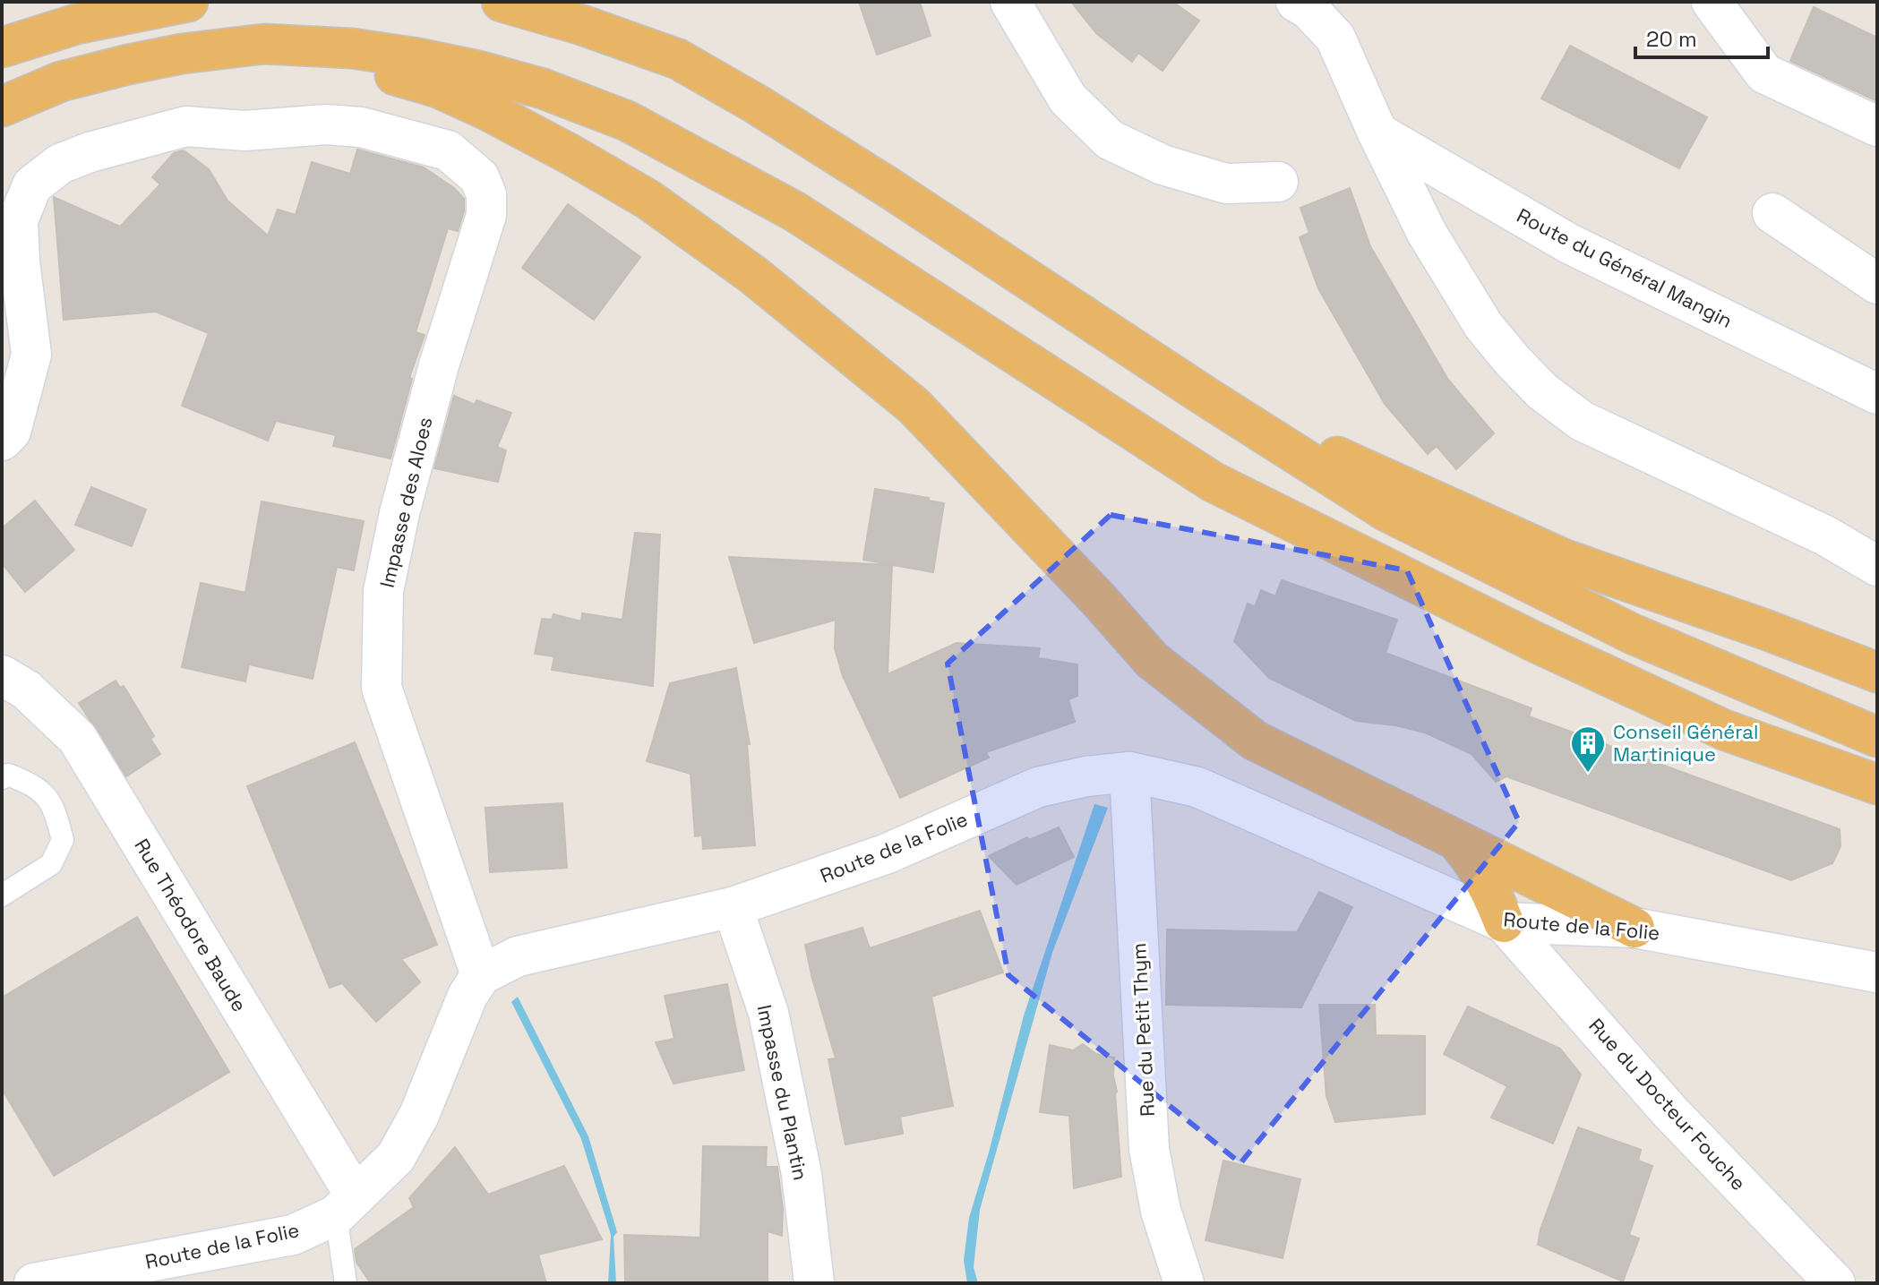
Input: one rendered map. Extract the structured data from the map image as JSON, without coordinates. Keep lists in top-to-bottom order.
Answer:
{
  "streets": {
    "street": [
      "Route du Général Mangin",
      "Impasse des Aloes",
      "Route de la Folie",
      "Rue Théodore Baude",
      "Rue du Petit Thym",
      "Impasse du Plantin",
      "Rue du Docteur Fouche"
    ]
  },
  "crossings": [
    ["Impasse des Aloes", "Route de la Folie"],
    ["Route de la Folie", "Rue Théodore Baude"],
    ["Route de la Folie", "Rue du Petit Thym"],
    ["Route de la Folie", "Impasse du Plantin"],
    ["Route de la Folie", "Rue du Docteur Fouche"]
  ],
  "places": {
    "building": ["Conseil Général Martinique"]
  },
  "scale_bar": "20 m"
}
